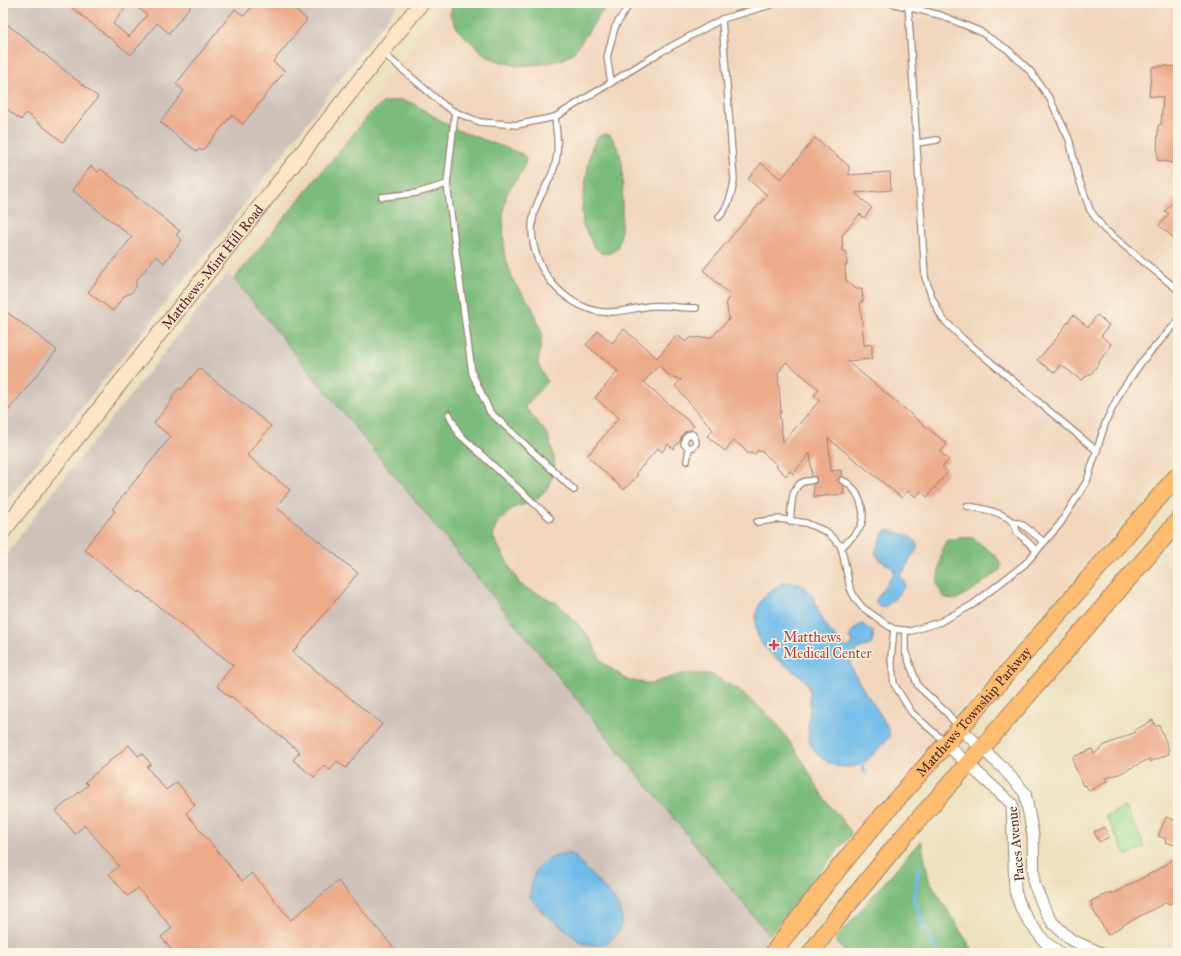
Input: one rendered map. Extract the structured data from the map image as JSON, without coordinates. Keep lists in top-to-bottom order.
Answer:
{
  "streets": {
    "main road": ["Matthews-Mint Hill Road", "Matthews Township Parkway"],
    "street": ["Paces Avenue"]
  },
  "crossings": [
    ["Matthews Township Parkway", "Paces Avenue"]
  ],
  "places": {
    "health": ["Matthews Medical Center"]
  }
}
